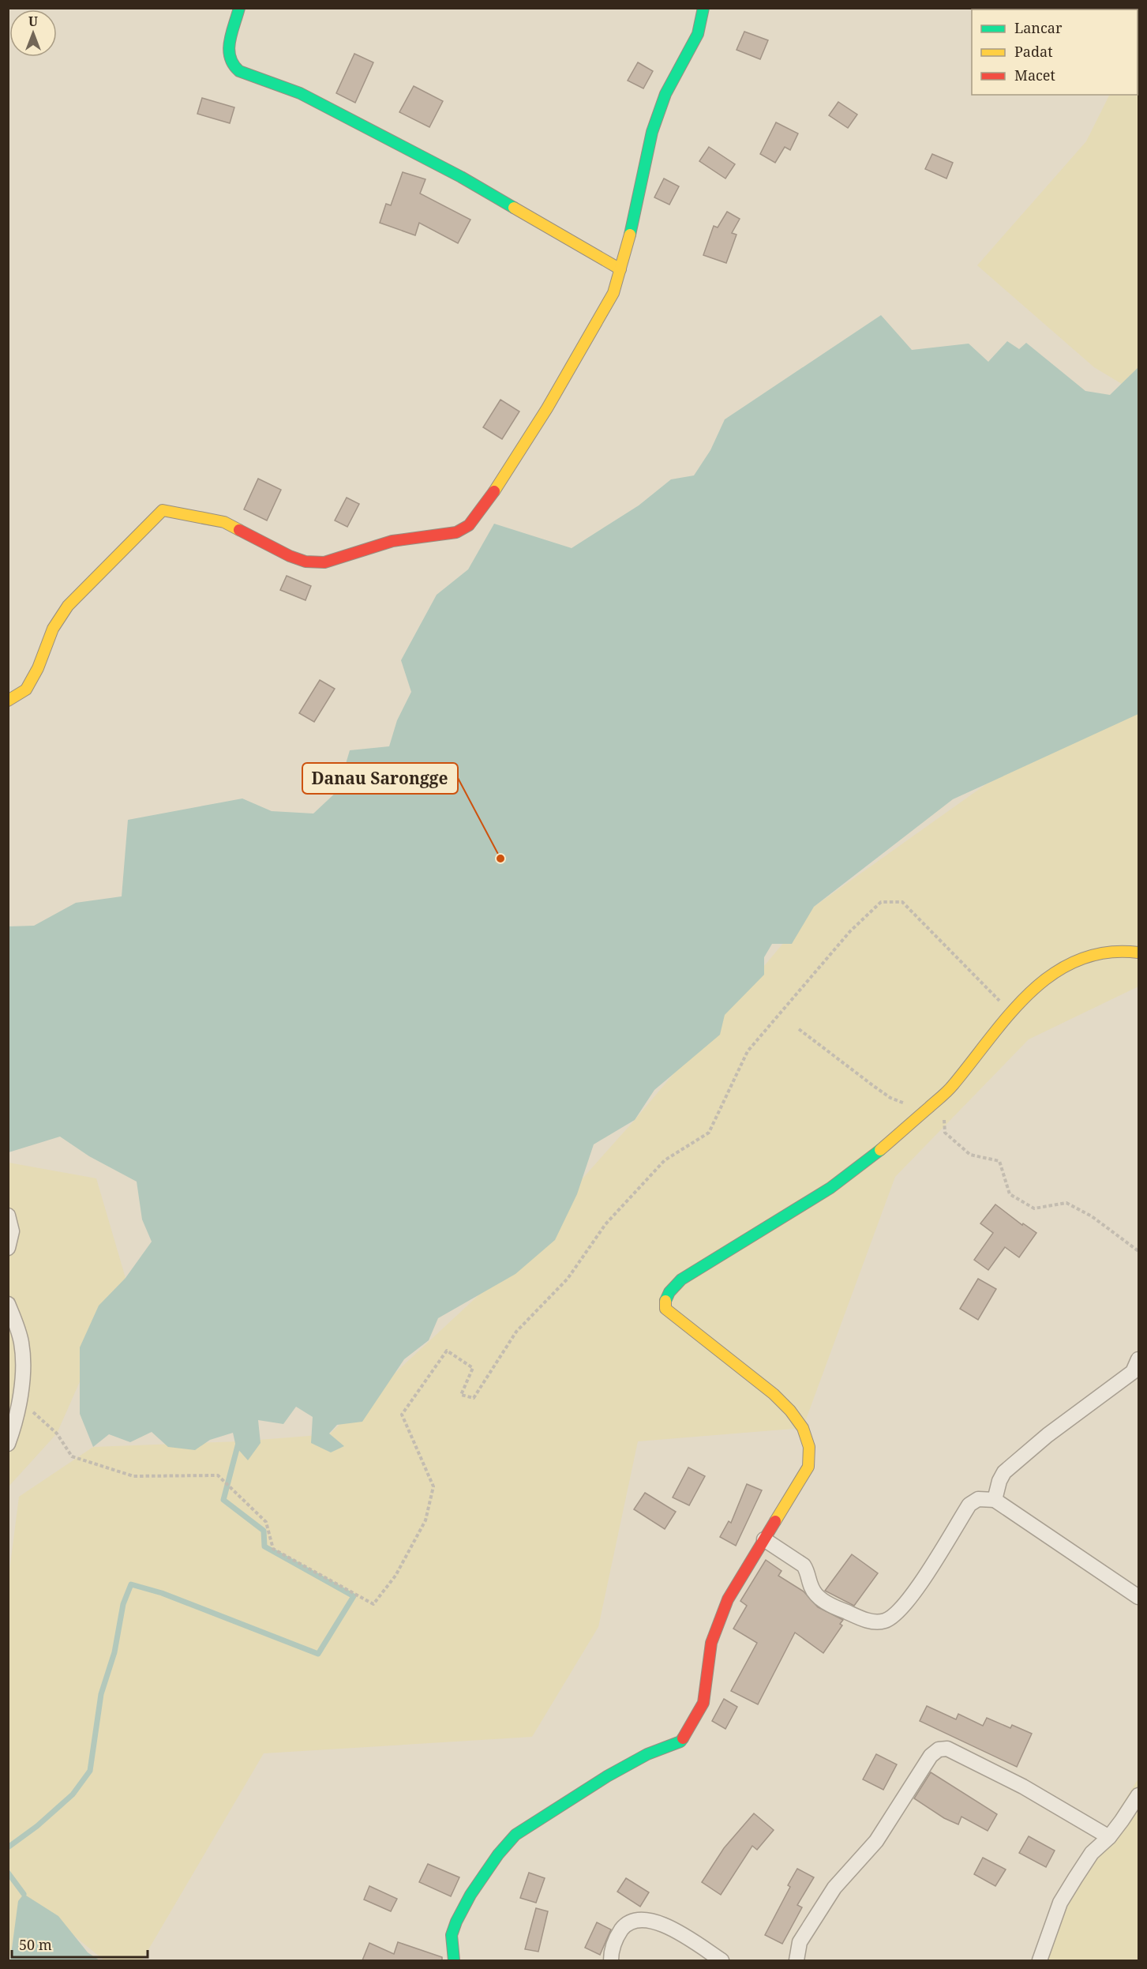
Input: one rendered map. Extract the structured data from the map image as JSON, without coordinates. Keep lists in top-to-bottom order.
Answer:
{
  "places": ["Danau Sarongge"],
  "legend": ["Lancar", "Padat", "Macet"],
  "scale_bar": "50 m",
  "north": "top"
}
